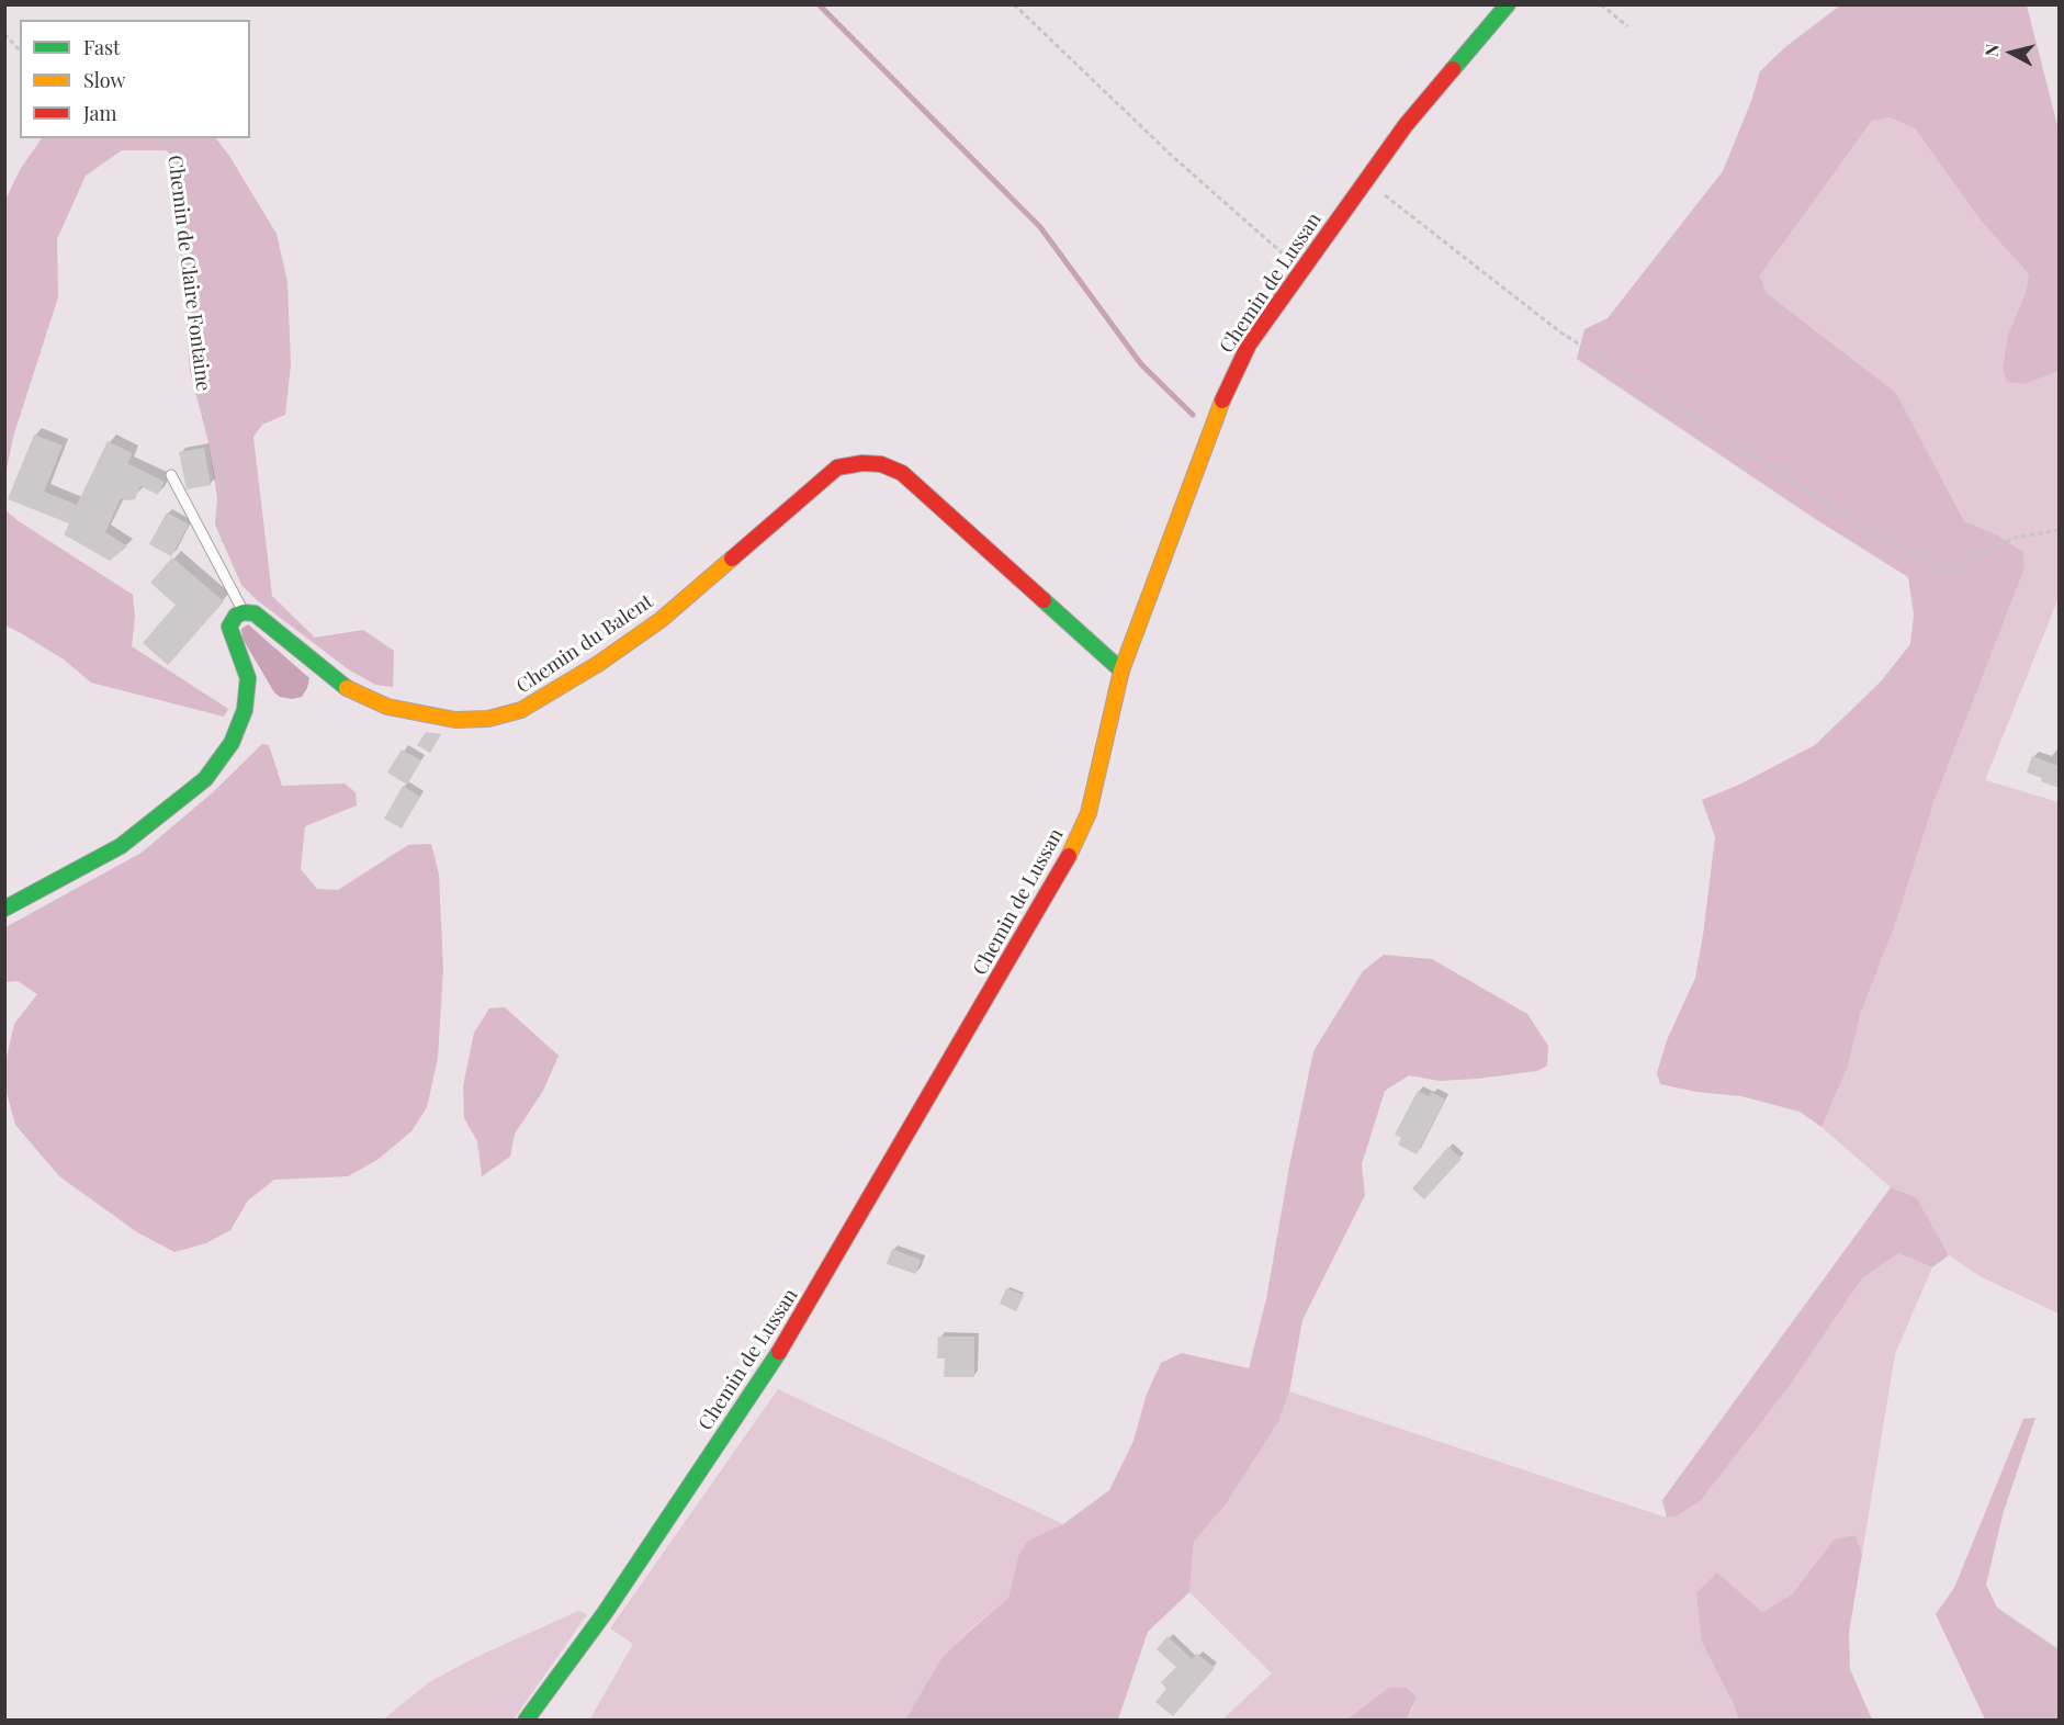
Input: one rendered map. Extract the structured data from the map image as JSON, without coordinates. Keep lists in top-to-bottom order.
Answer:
{
  "streets": {
    "street": ["Chemin de Lussan", "Chemin du Balent"],
    "path": ["Chemin de Claire Fontaine"]
  },
  "crossings": [
    ["Chemin de Lussan", "Chemin du Balent"]
  ],
  "legend": ["Fast", "Slow", "Jam"],
  "north": "left"
}
